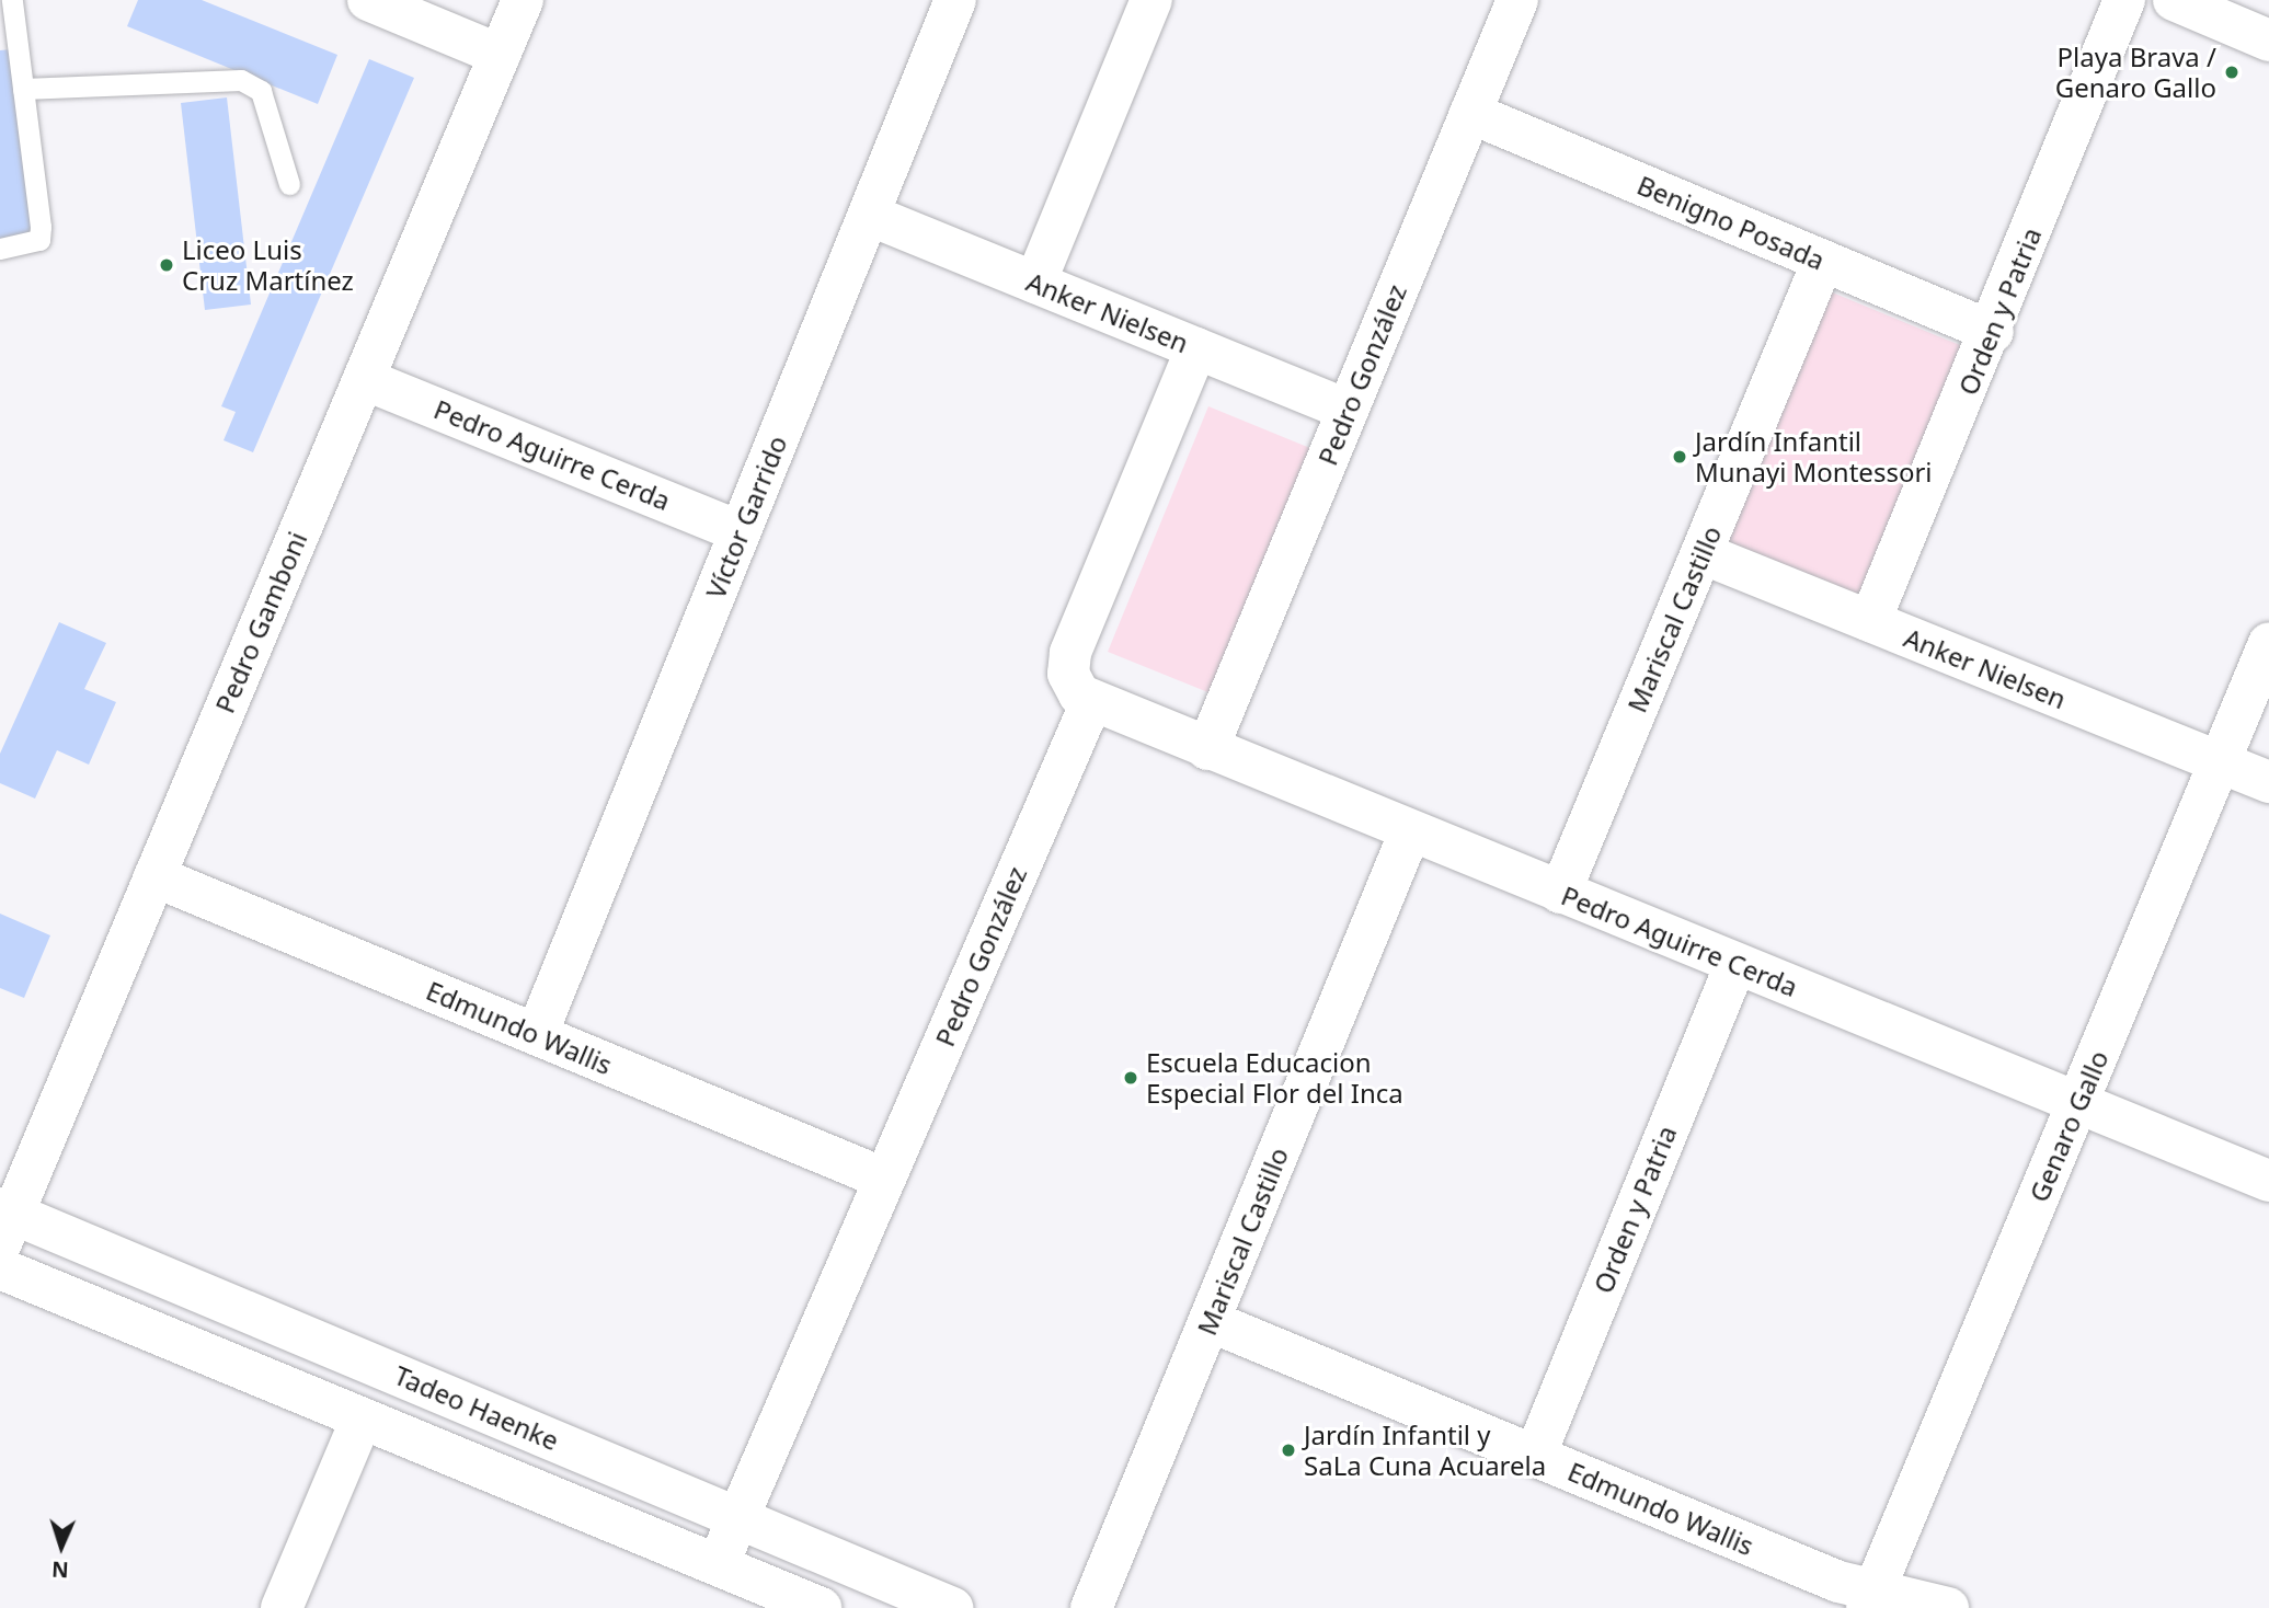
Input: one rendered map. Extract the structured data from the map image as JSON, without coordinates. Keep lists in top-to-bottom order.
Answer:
{
  "streets": {
    "street": [
      "Benigno Posada",
      "Orden y Patria",
      "Anker Nielsen",
      "Pedro González",
      "Pedro Aguirre Cerda",
      "Víctor Garrido",
      "Mariscal Castillo",
      "Pedro Gamboni",
      "Edmundo Wallis",
      "Genaro Gallo",
      "Tadeo Haenke"
    ]
  },
  "crossings": [
    ["Benigno Posada", "Orden y Patria"],
    ["Benigno Posada", "Pedro González"],
    ["Benigno Posada", "Mariscal Castillo"],
    ["Orden y Patria", "Anker Nielsen"],
    ["Orden y Patria", "Pedro Aguirre Cerda"],
    ["Orden y Patria", "Edmundo Wallis"],
    ["Anker Nielsen", "Pedro González"],
    ["Anker Nielsen", "Víctor Garrido"],
    ["Anker Nielsen", "Mariscal Castillo"],
    ["Anker Nielsen", "Genaro Gallo"],
    ["Pedro González", "Pedro Aguirre Cerda"],
    ["Pedro González", "Edmundo Wallis"],
    ["Pedro González", "Tadeo Haenke"],
    ["Pedro Aguirre Cerda", "Víctor Garrido"],
    ["Pedro Aguirre Cerda", "Mariscal Castillo"],
    ["Pedro Aguirre Cerda", "Pedro Gamboni"],
    ["Pedro Aguirre Cerda", "Genaro Gallo"],
    ["Víctor Garrido", "Edmundo Wallis"],
    ["Mariscal Castillo", "Edmundo Wallis"],
    ["Pedro Gamboni", "Edmundo Wallis"],
    ["Pedro Gamboni", "Tadeo Haenke"],
    ["Edmundo Wallis", "Genaro Gallo"]
  ],
  "places": [
    "Playa Brava / Genaro Gallo",
    "Liceo Luis Cruz Martínez",
    "Jardín Infantil Munayi Montessori",
    "Escuela Educacion Especial Flor del Inca",
    "Jardín Infantil y SaLa Cuna Acuarela"
  ],
  "north": "bottom"
}
